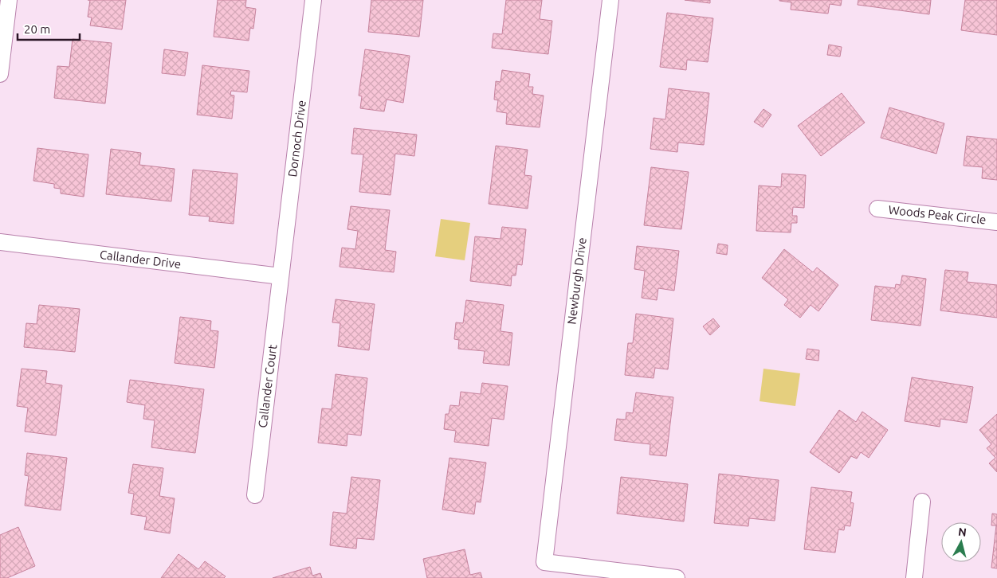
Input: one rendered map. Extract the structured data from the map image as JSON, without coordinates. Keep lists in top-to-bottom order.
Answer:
{
  "streets": {
    "street": [
      "Dornoch Drive",
      "Woods Peak Circle",
      "Callander Drive",
      "Newburgh Drive",
      "Callander Court"
    ]
  },
  "crossings": [
    ["Dornoch Drive", "Callander Drive"],
    ["Dornoch Drive", "Callander Court"],
    ["Callander Drive", "Callander Court"]
  ],
  "scale_bar": "20 m",
  "north": "top"
}
